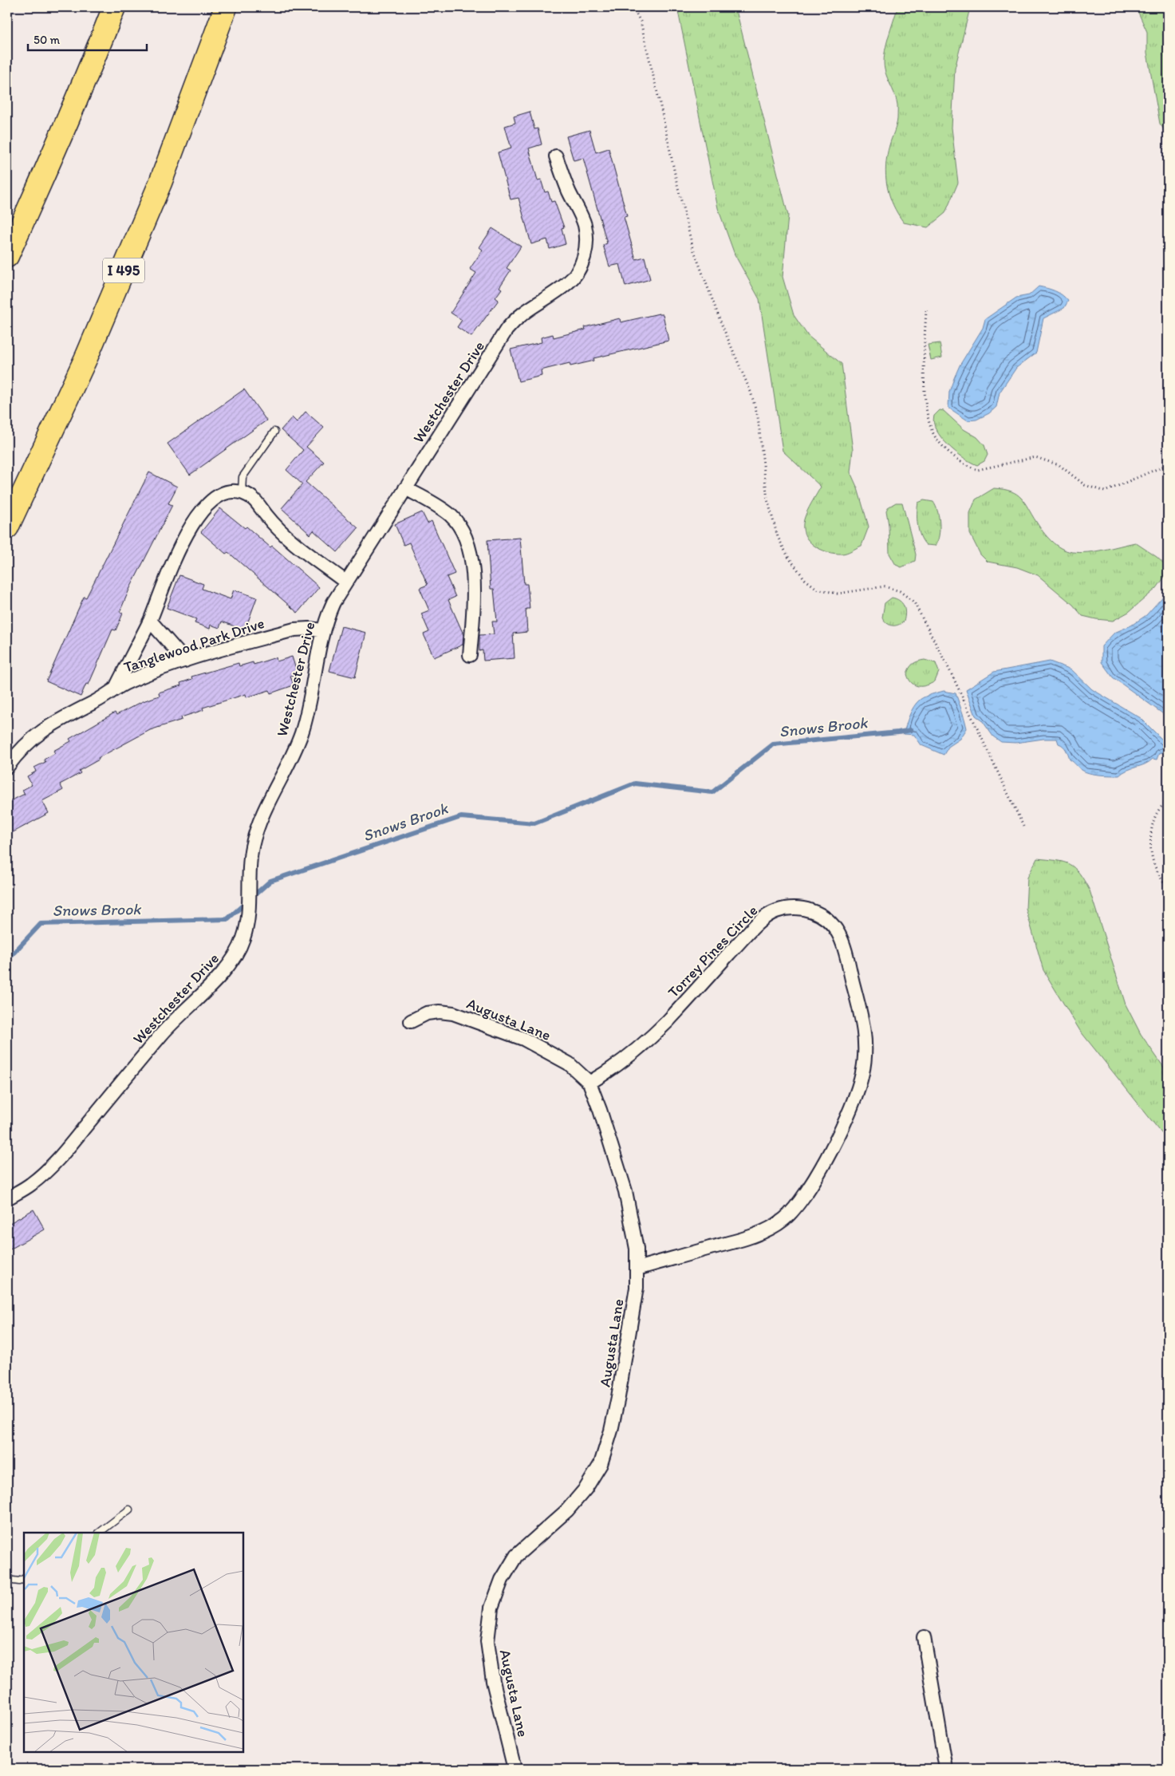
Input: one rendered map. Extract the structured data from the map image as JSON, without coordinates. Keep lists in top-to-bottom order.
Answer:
{
  "streets": {
    "highway": ["I 495"],
    "street": [
      "Westchester Drive",
      "Tanglewood Park Drive",
      "Torrey Pines Circle",
      "Augusta Lane"
    ]
  },
  "crossings": [
    ["Westchester Drive", "Tanglewood Park Drive"],
    ["Torrey Pines Circle", "Augusta Lane"]
  ],
  "water": ["Snows Brook"],
  "scale_bar": "50 m"
}
